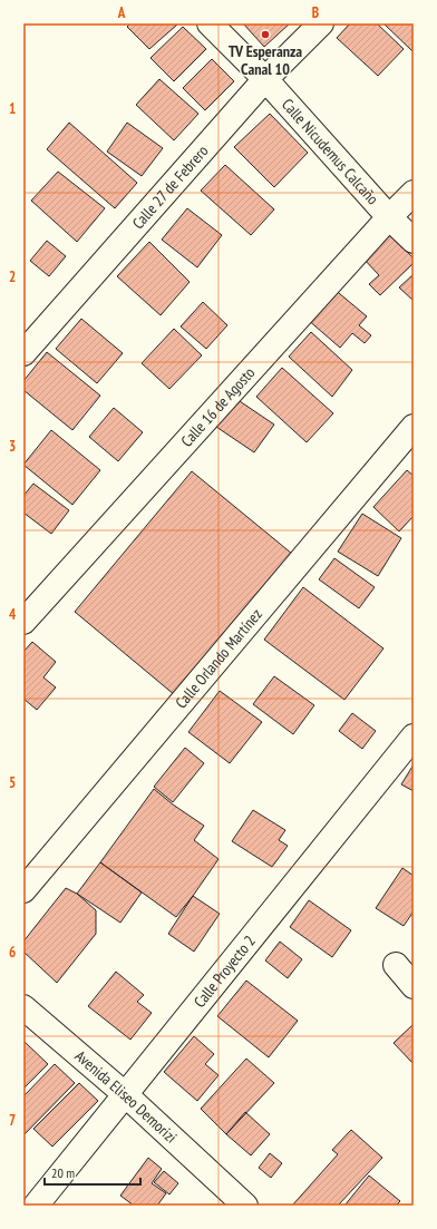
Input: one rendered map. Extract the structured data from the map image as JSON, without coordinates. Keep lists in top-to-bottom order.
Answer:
{
  "streets": {
    "street": [
      "Calle Nicudemus Calcaño",
      "Calle 27 de Febrero",
      "Calle 16 de Agosto",
      "Calle Orlando Martínez",
      "Calle Proyecto 2",
      "Avenida Eliseo Demorizi"
    ]
  },
  "crossings": [
    ["Calle Nicudemus Calcaño", "Calle 27 de Febrero"],
    ["Calle Nicudemus Calcaño", "Calle 16 de Agosto"],
    ["Calle Proyecto 2", "Avenida Eliseo Demorizi"]
  ],
  "places": ["TV Esperanza Canal 10"],
  "scale_bar": "20 m",
  "grid": {
    "columns": ["A", "B"],
    "rows": [
      "1",
      "2",
      "3",
      "4",
      "5",
      "6",
      "7"
    ]
  }
}
